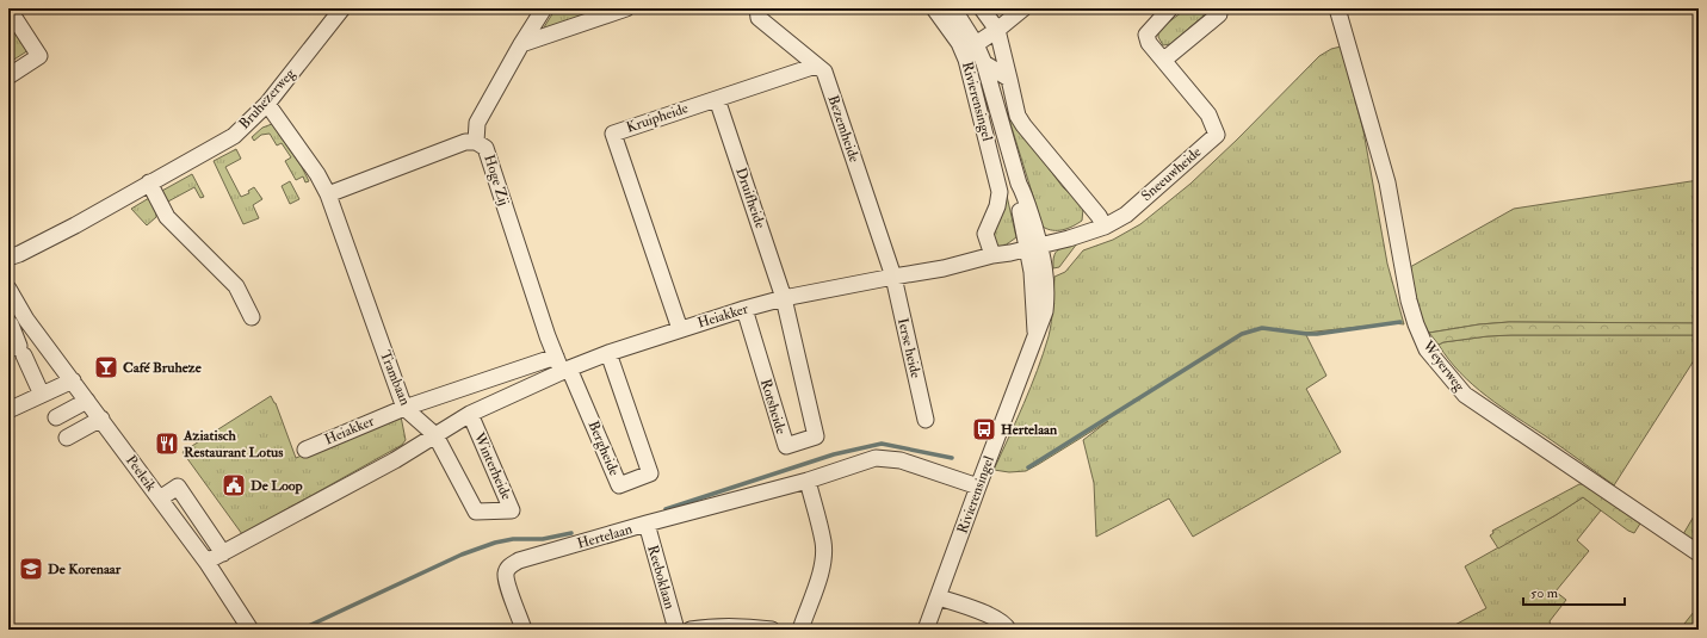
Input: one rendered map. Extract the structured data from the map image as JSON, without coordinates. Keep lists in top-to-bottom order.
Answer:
{
  "streets": {
    "street": [
      "Bruhezerweg",
      "Rivierensingel",
      "Kruipheide",
      "Bezemheide",
      "Sneeuwheide",
      "Hoge Zij",
      "Druifheide",
      "Heiakker",
      "Ierse heide",
      "Weyerweg",
      "Trambaan",
      "Rotsheide",
      "Bergheide",
      "Winterheide",
      "Peeleik",
      "Hertelaan",
      "Reeboklaan"
    ]
  },
  "crossings": [
    ["Bruhezerweg", "Trambaan"],
    ["Rivierensingel", "Sneeuwheide"],
    ["Rivierensingel", "Heiakker"],
    ["Rivierensingel", "Hertelaan"],
    ["Kruipheide", "Bezemheide"],
    ["Kruipheide", "Druifheide"],
    ["Kruipheide", "Heiakker"],
    ["Bezemheide", "Heiakker"],
    ["Bezemheide", "Ierse heide"],
    ["Sneeuwheide", "Heiakker"],
    ["Hoge Zij", "Heiakker"],
    ["Hoge Zij", "Trambaan"],
    ["Hoge Zij", "Bergheide"],
    ["Druifheide", "Heiakker"],
    ["Druifheide", "Rotsheide"],
    ["Heiakker", "Ierse heide"],
    ["Heiakker", "Trambaan"],
    ["Heiakker", "Rotsheide"],
    ["Heiakker", "Bergheide"],
    ["Heiakker", "Winterheide"],
    ["Trambaan", "Winterheide"],
    ["Hertelaan", "Reeboklaan"]
  ],
  "places": {
    "bar": ["Café Bruheze"],
    "bus stop": ["Hertelaan"],
    "restaurant": ["Aziatisch Restaurant Lotus"],
    "public building": ["De Loop"],
    "school or university": ["De Korenaar"]
  },
  "scale_bar": "50 m"
}
